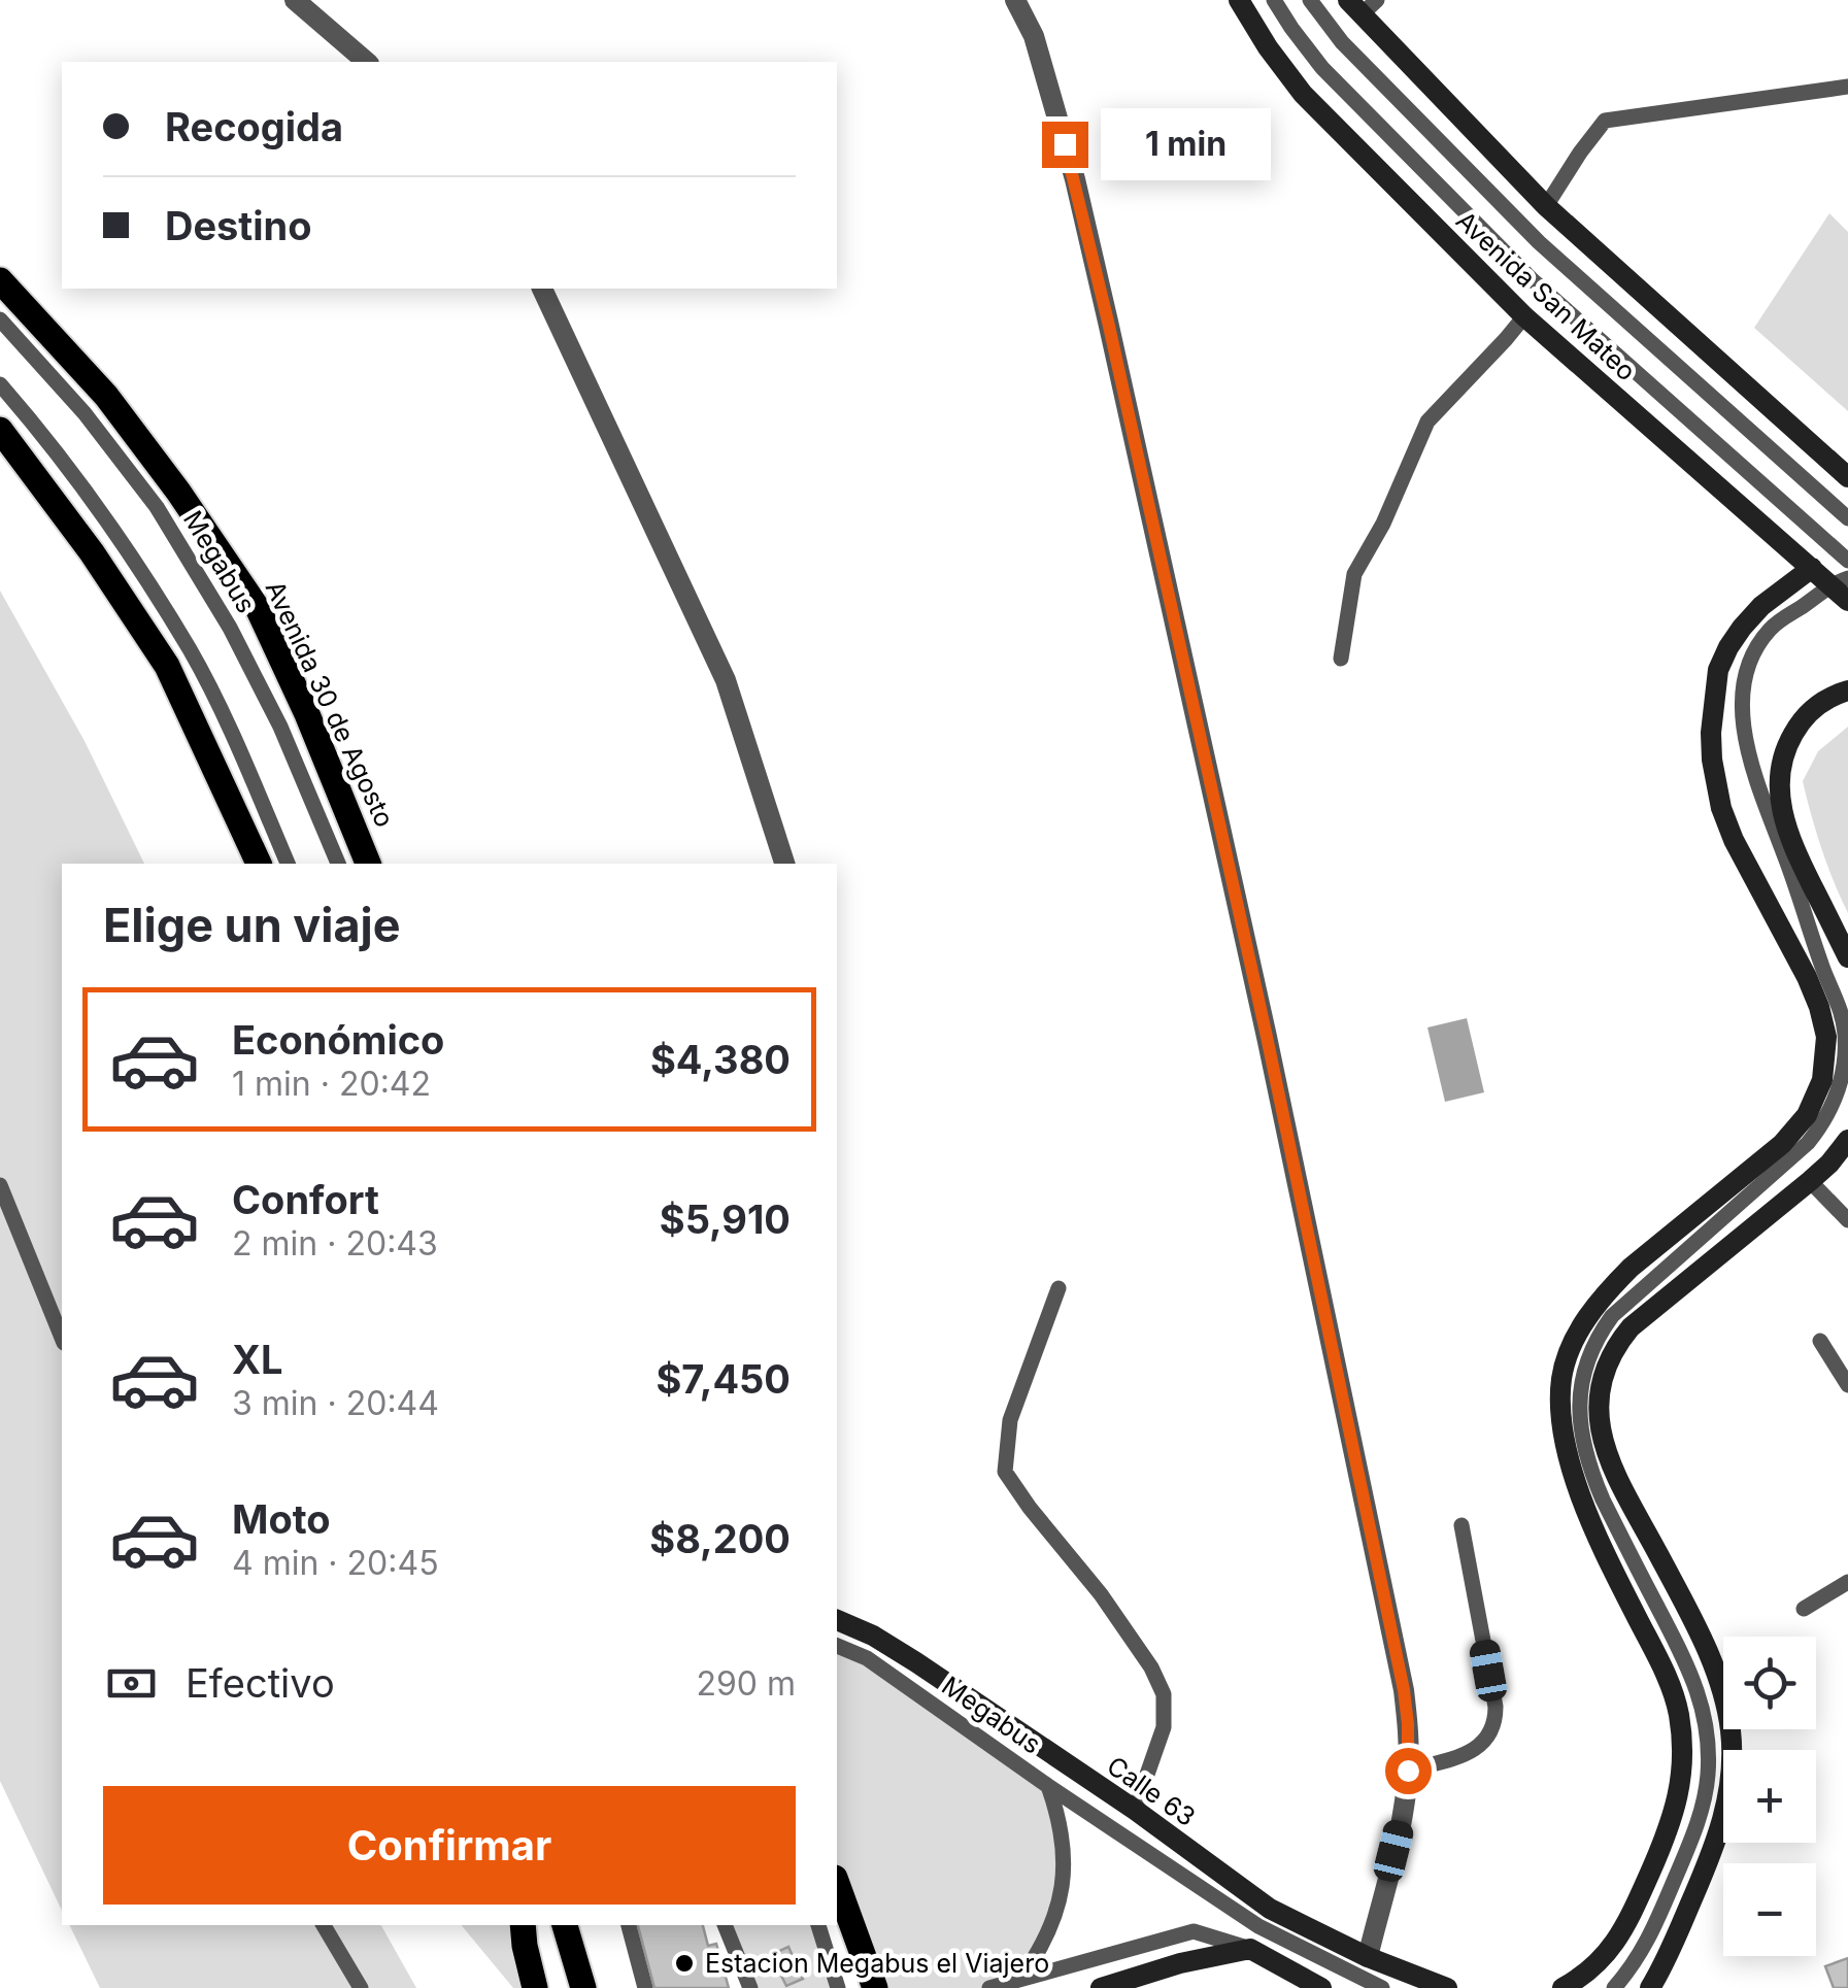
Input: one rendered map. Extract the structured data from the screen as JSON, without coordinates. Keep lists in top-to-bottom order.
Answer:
{
  "streets": {
    "main road": ["Avenida 30 de Agosto"],
    "street": ["Avenida San Mateo", "Calle 63"],
    "lane": ["Megabus"]
  },
  "places": ["Estacion Megabus el Viajero"],
  "page": {
    "banner": ["Recogida", "Destino"],
    "bubble": "1 min",
    "heading": "Elige un viaje",
    "list": [
      {
        "name": "Económico",
        "note": "1 min · 20:42",
        "value": "$4,380"
      },
      {
        "name": "Confort",
        "note": "2 min · 20:43",
        "value": "$5,910"
      },
      {
        "name": "XL",
        "note": "3 min · 20:44",
        "value": "$7,450"
      },
      {
        "name": "Moto",
        "note": "4 min · 20:45",
        "value": "$8,200"
      }
    ],
    "pay": ["Efectivo", "290 m"],
    "map_buttons": ["+", "−"],
    "buttons": "Confirmar"
  }
}
